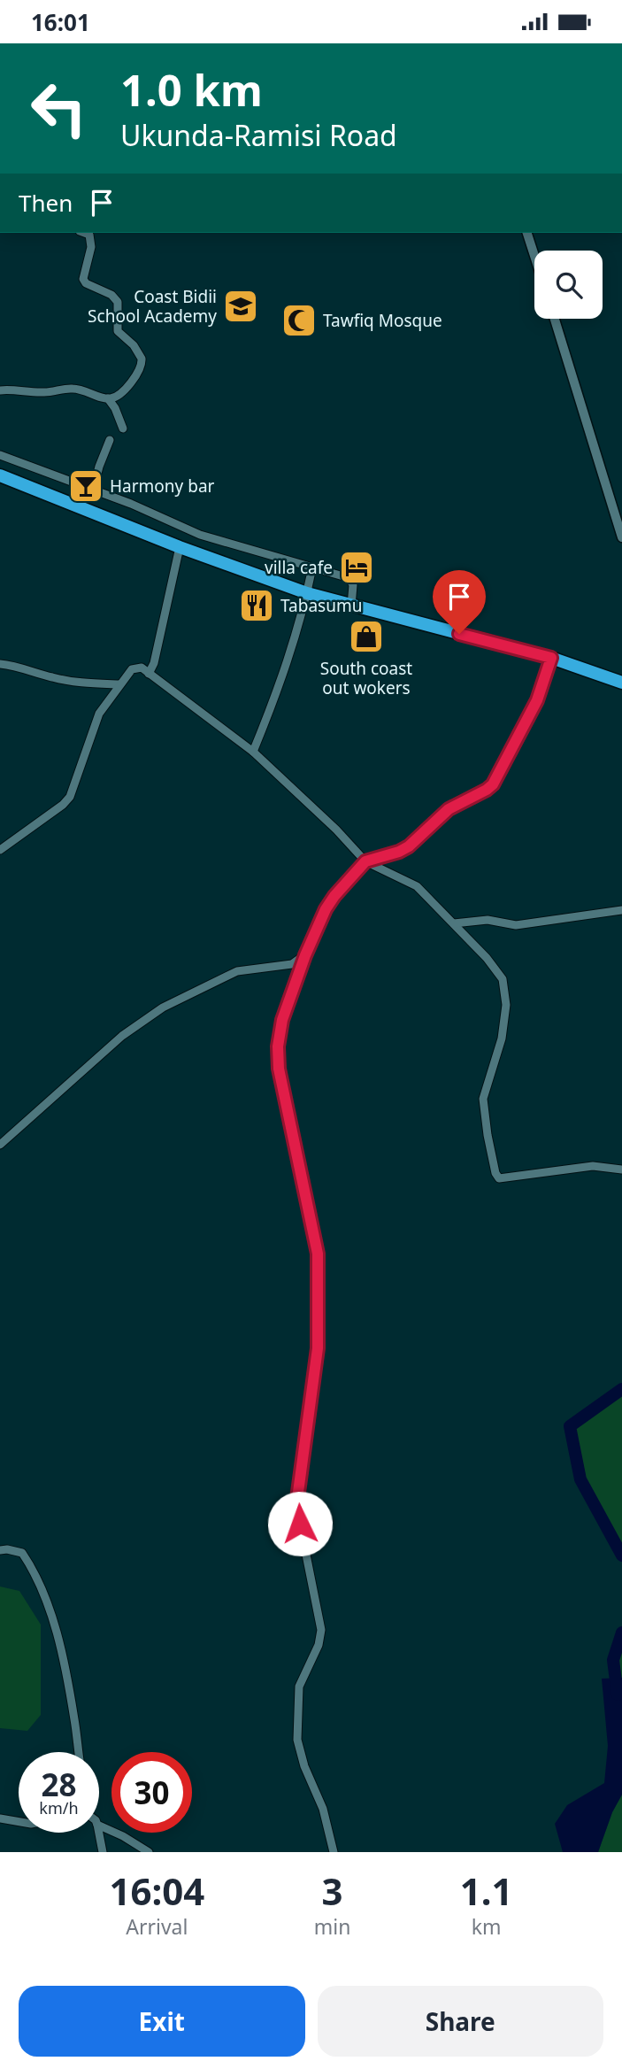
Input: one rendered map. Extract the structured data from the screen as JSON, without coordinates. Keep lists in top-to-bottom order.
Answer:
{
  "places": {
    "school or university": ["Coast Bidii School Academy"],
    "mosque": ["Tawfiq Mosque"],
    "bar": ["Harmony bar"],
    "hotel": ["villa cafe"],
    "restaurant": ["Tabasumu"],
    "shop": ["South coast out wokers"]
  },
  "page": {
    "status": "16:01",
    "turn": ["1.0 km", "Ukunda-Ramisi Road"],
    "then": "Then",
    "speed": "28 km/h",
    "limit": "30",
    "eta": [
      "16:04",
      "Arrival",
      "3",
      "min",
      "1.1",
      "km"
    ],
    "buttons": ["Exit", "Share"]
  }
}
